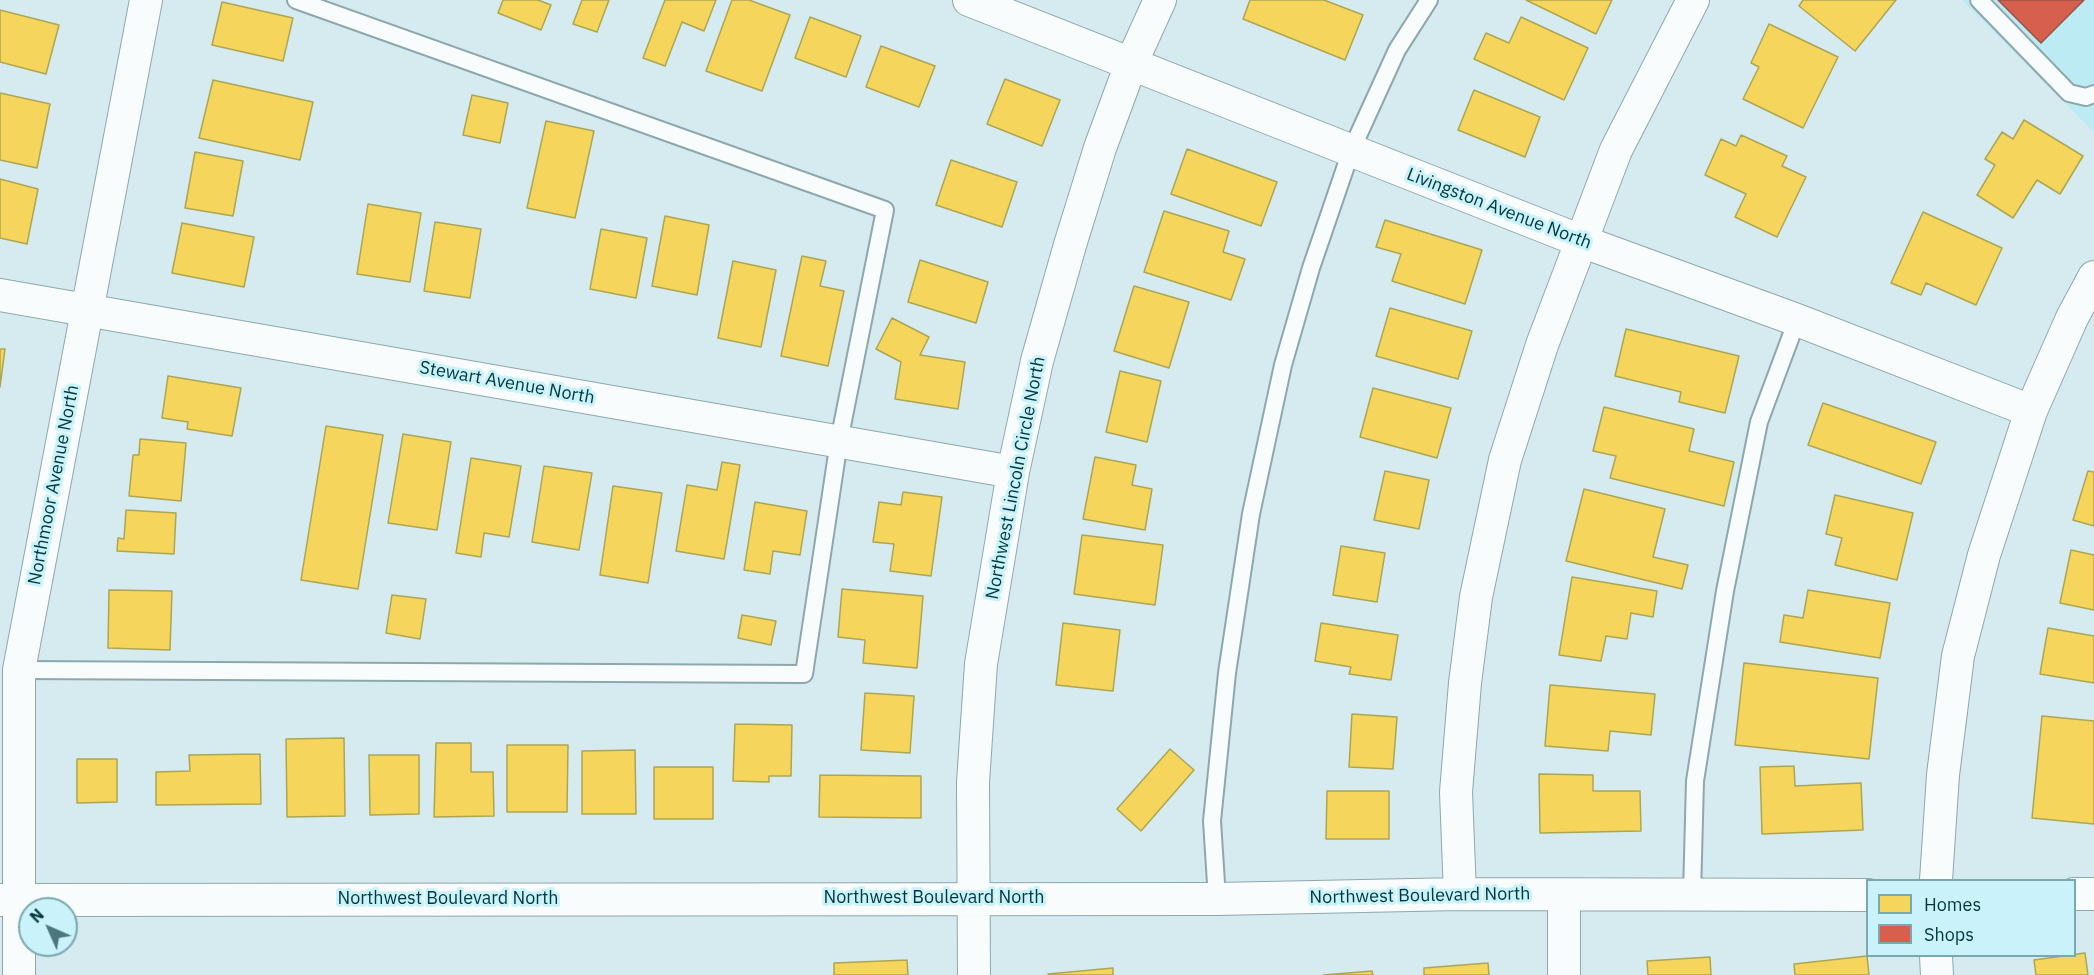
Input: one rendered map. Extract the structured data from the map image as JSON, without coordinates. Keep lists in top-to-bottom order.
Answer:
{
  "streets": {
    "street": [
      "Livingston Avenue North",
      "Stewart Avenue North",
      "Northwest Lincoln Circle North",
      "Northmoor Avenue North",
      "Northwest Boulevard North"
    ]
  },
  "crossings": [
    ["Livingston Avenue North", "Northwest Lincoln Circle North"],
    ["Stewart Avenue North", "Northwest Lincoln Circle North"],
    ["Stewart Avenue North", "Northmoor Avenue North"],
    ["Northwest Lincoln Circle North", "Northwest Boulevard North"],
    ["Northmoor Avenue North", "Northwest Boulevard North"]
  ],
  "legend": ["Homes", "Shops"],
  "north": "top left"
}
